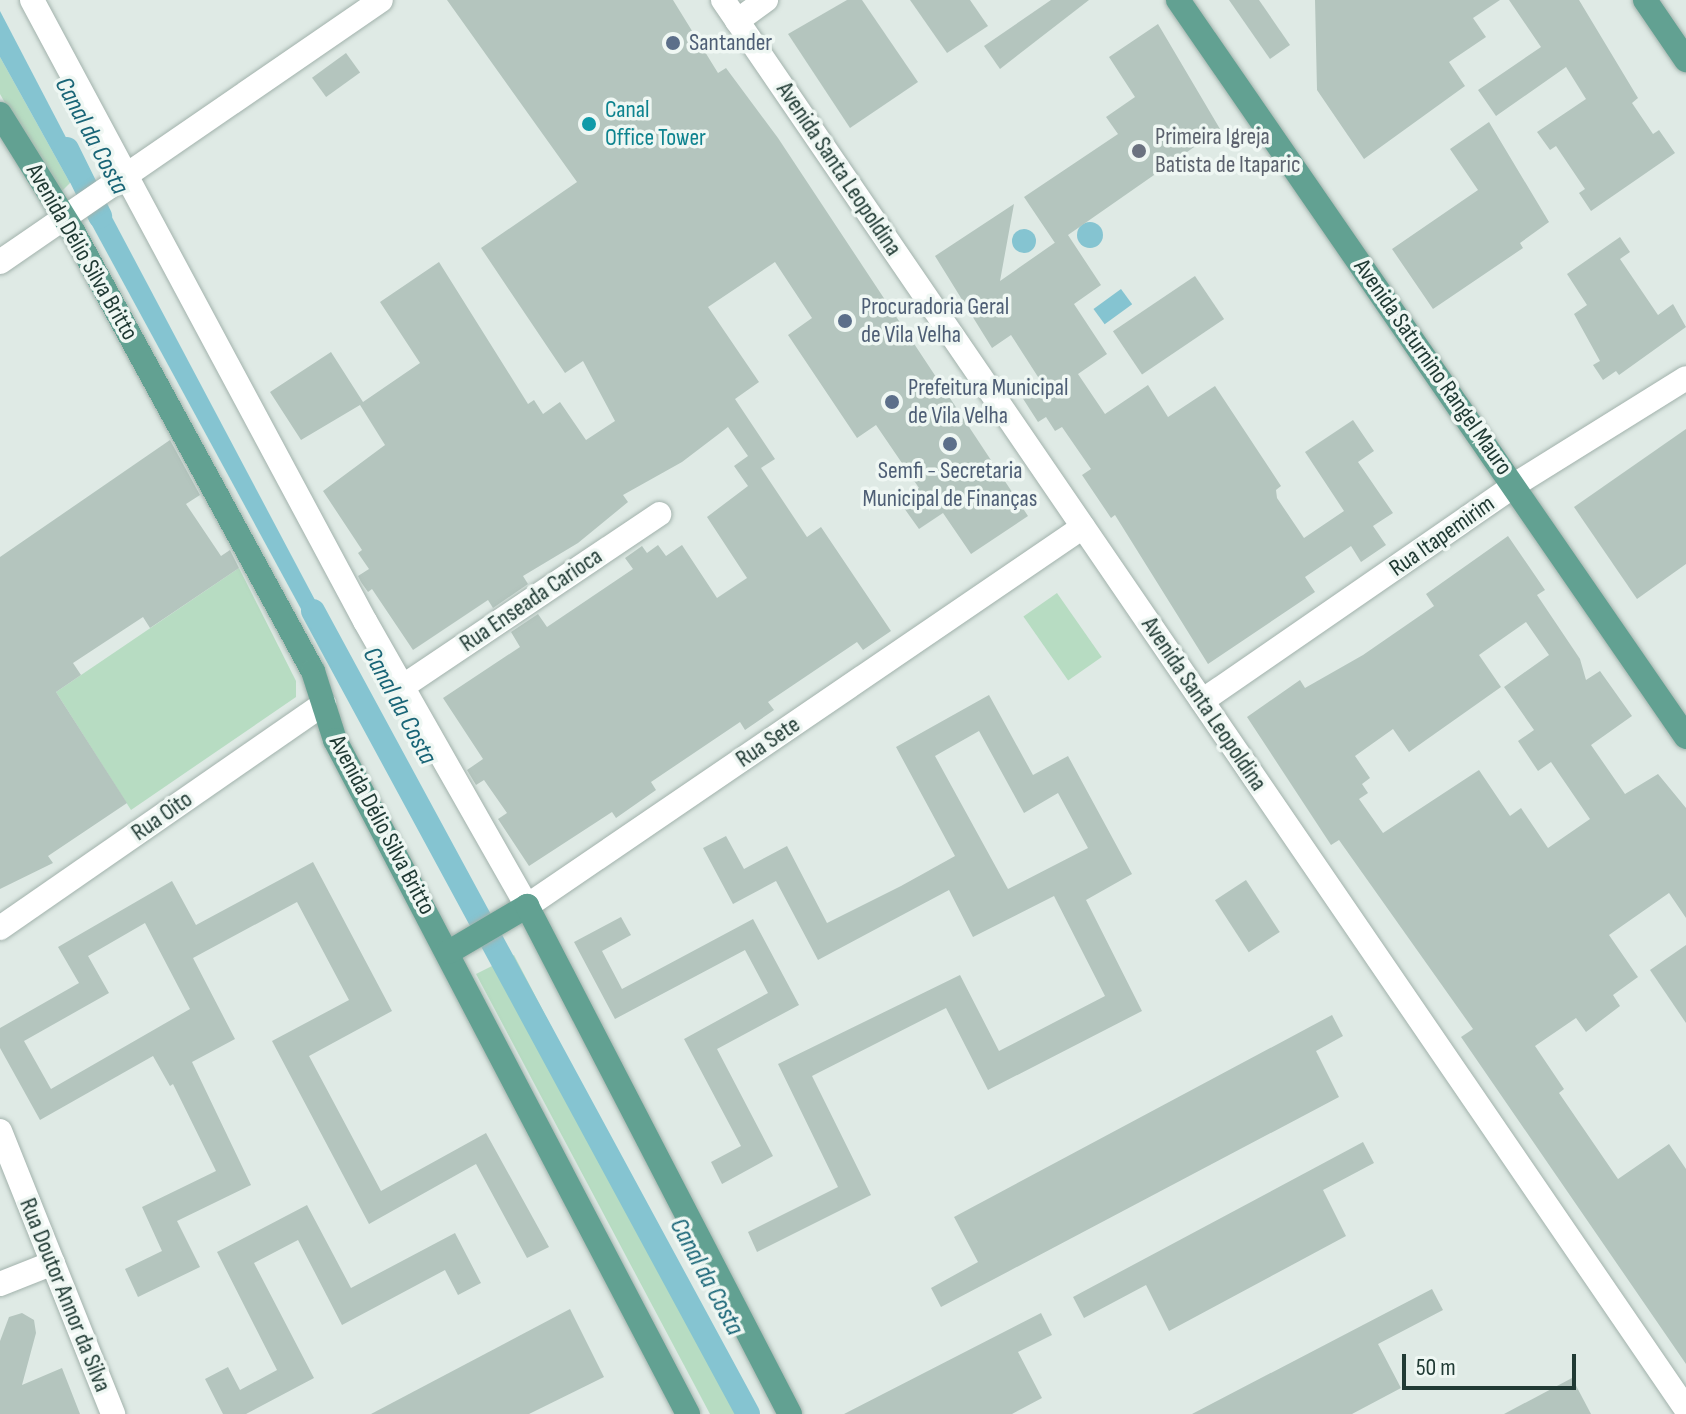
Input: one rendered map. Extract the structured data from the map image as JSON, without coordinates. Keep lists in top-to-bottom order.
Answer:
{
  "streets": {
    "main road": ["Avenida Délio Silva Britto", "Avenida Saturnino Rangel Mauro", "Rua Sete"],
    "street": [
      "Avenida Santa Leopoldina",
      "Rua Itapemirim",
      "Rua Enseada Carioca",
      "Rua Oito",
      "Rua Doutor Annor da Silva"
    ]
  },
  "crossings": [
    ["Avenida Santa Leopoldina", "Rua Itapemirim"],
    ["Avenida Santa Leopoldina", "Rua Sete"],
    ["Avenida Délio Silva Britto", "Rua Sete"],
    ["Avenida Délio Silva Britto", "Rua Oito"],
    ["Avenida Saturnino Rangel Mauro", "Rua Itapemirim"]
  ],
  "water": ["Canal da Costa"],
  "places": [
    "Santander",
    "Canal Office Tower",
    "Primeira Igreja Batista de Itaparic",
    "Procuradoria Geral de Vila Velha",
    "Prefeitura Municipal de Vila Velha",
    "Semfi - Secretaria Municipal de Finanças"
  ],
  "scale_bar": "50 m"
}
